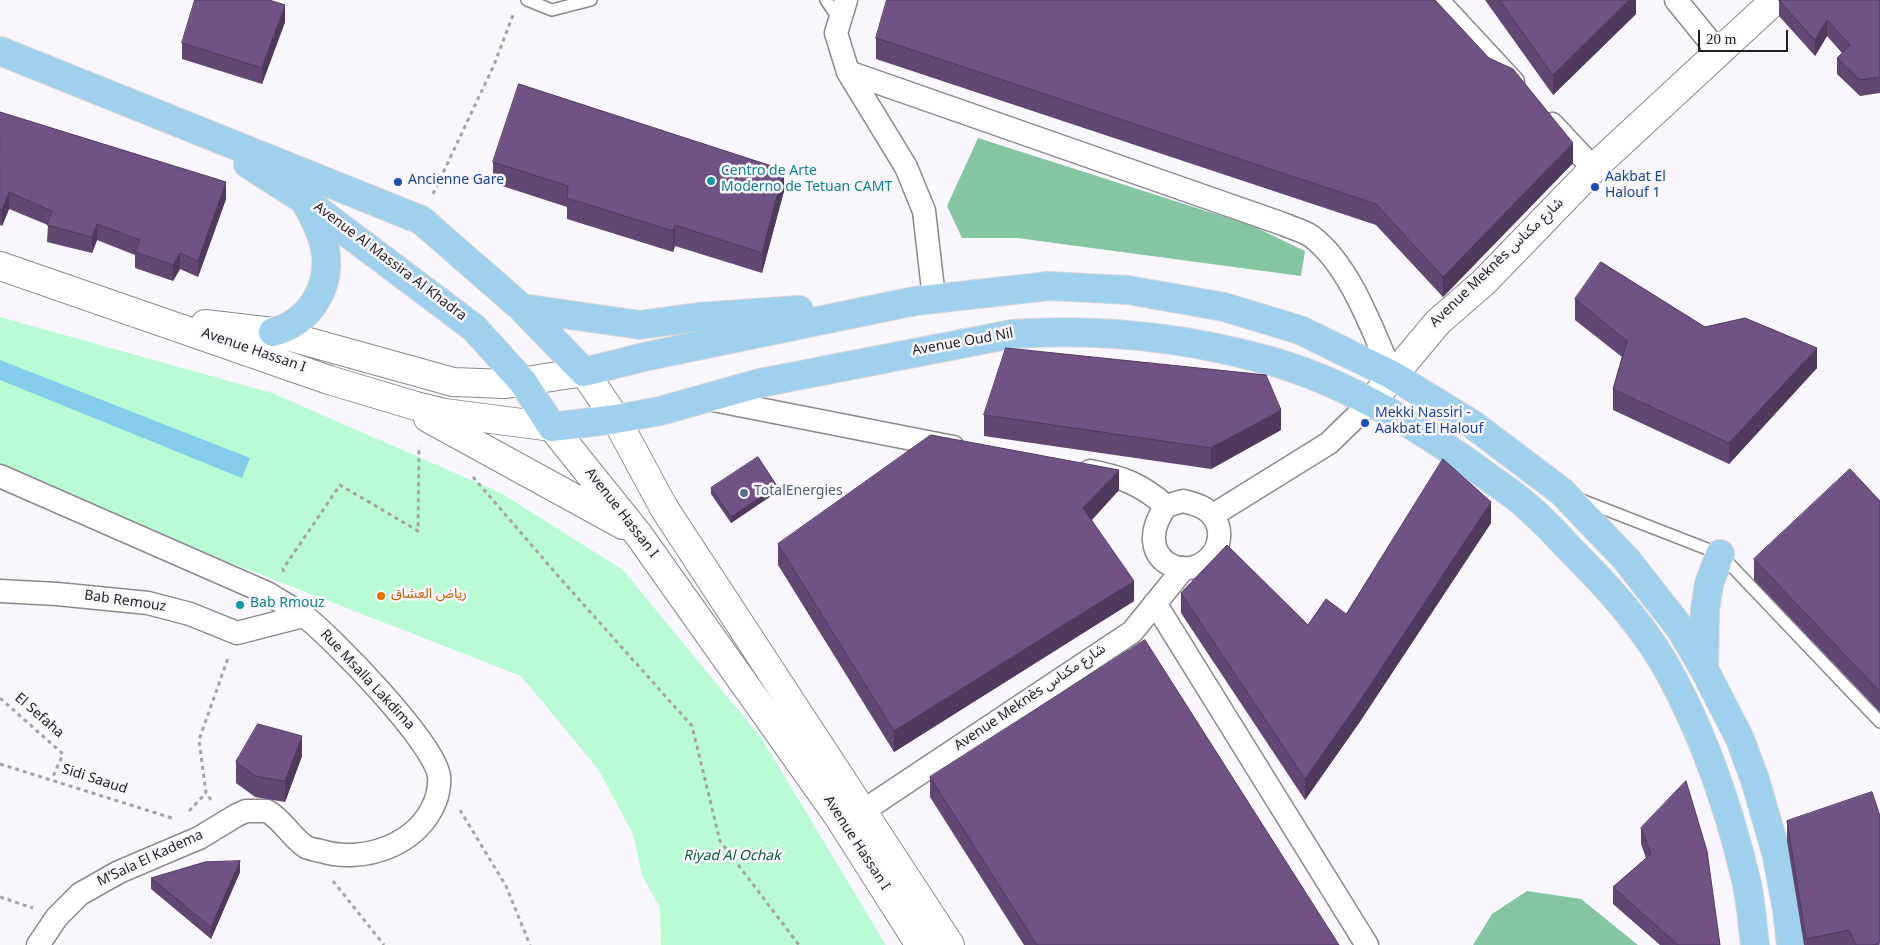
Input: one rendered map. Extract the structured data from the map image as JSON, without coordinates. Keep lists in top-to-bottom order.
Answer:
{
  "streets": {
    "main road": [
      "Avenue Al Massira Al Khadra",
      "Avenue Meknès شارع مكناس",
      "Avenue Oud Nil",
      "Avenue Hassan I"
    ],
    "street": ["Bab Remouz", "Rue Msalla Lakdima", "M’Sala El Kadema"],
    "path": ["El Sefaha", "Sidi Saaud"]
  },
  "crossings": [
    ["Avenue Al Massira Al Khadra", "Avenue Oud Nil"],
    ["Avenue Al Massira Al Khadra", "Avenue Hassan I"],
    ["Avenue Meknès شارع مكناس", "Avenue Oud Nil"],
    ["Avenue Meknès شارع مكناس", "Avenue Hassan I"],
    ["Avenue Oud Nil", "Avenue Hassan I"],
    ["El Sefaha", "Sidi Saaud"]
  ],
  "parks": ["Riyad Al Ochak"],
  "places": [
    "Centro de Arte Moderno de Tetuan CAMT",
    "Ancienne Gare",
    "Aakbat El Halouf 1",
    "Mekki Nassiri - Aakbat El Halouf",
    "TotalEnergies",
    "رياض العشاق",
    "Bab Rmouz"
  ],
  "scale_bar": "20 m"
}
